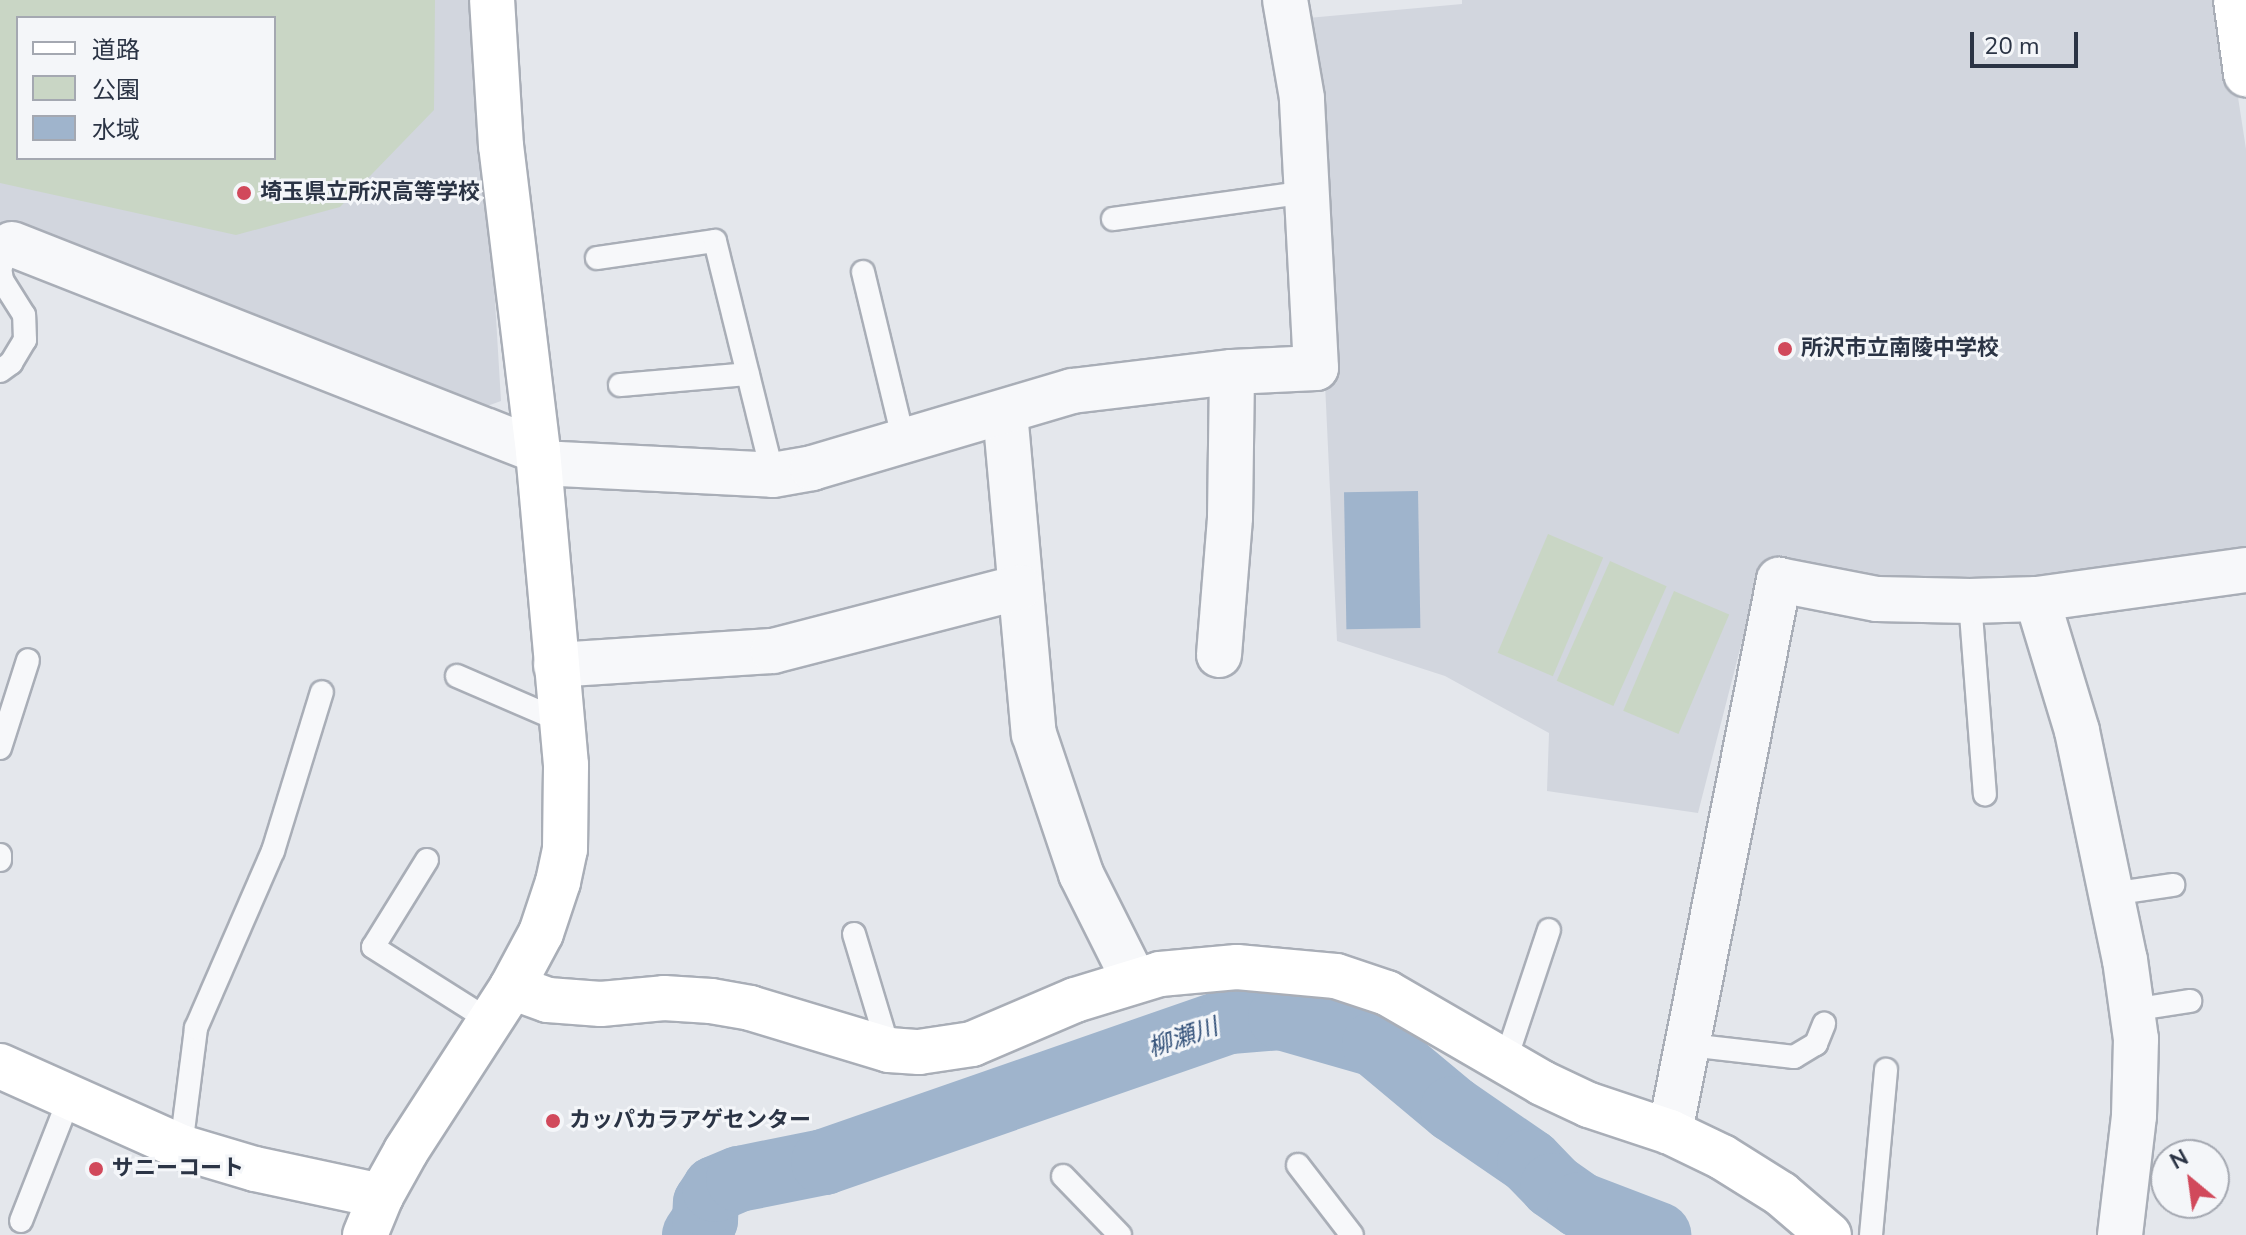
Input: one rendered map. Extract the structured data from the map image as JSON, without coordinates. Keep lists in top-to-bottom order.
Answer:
{
  "water": ["柳瀬川"],
  "places": [
    "埼玉県立所沢高等学校",
    "所沢市立南陵中学校",
    "カッパカラアゲセンター",
    "サニーコート"
  ],
  "legend": ["道路", "公園", "水域"],
  "scale_bar": "20 m",
  "north": "top left"
}
